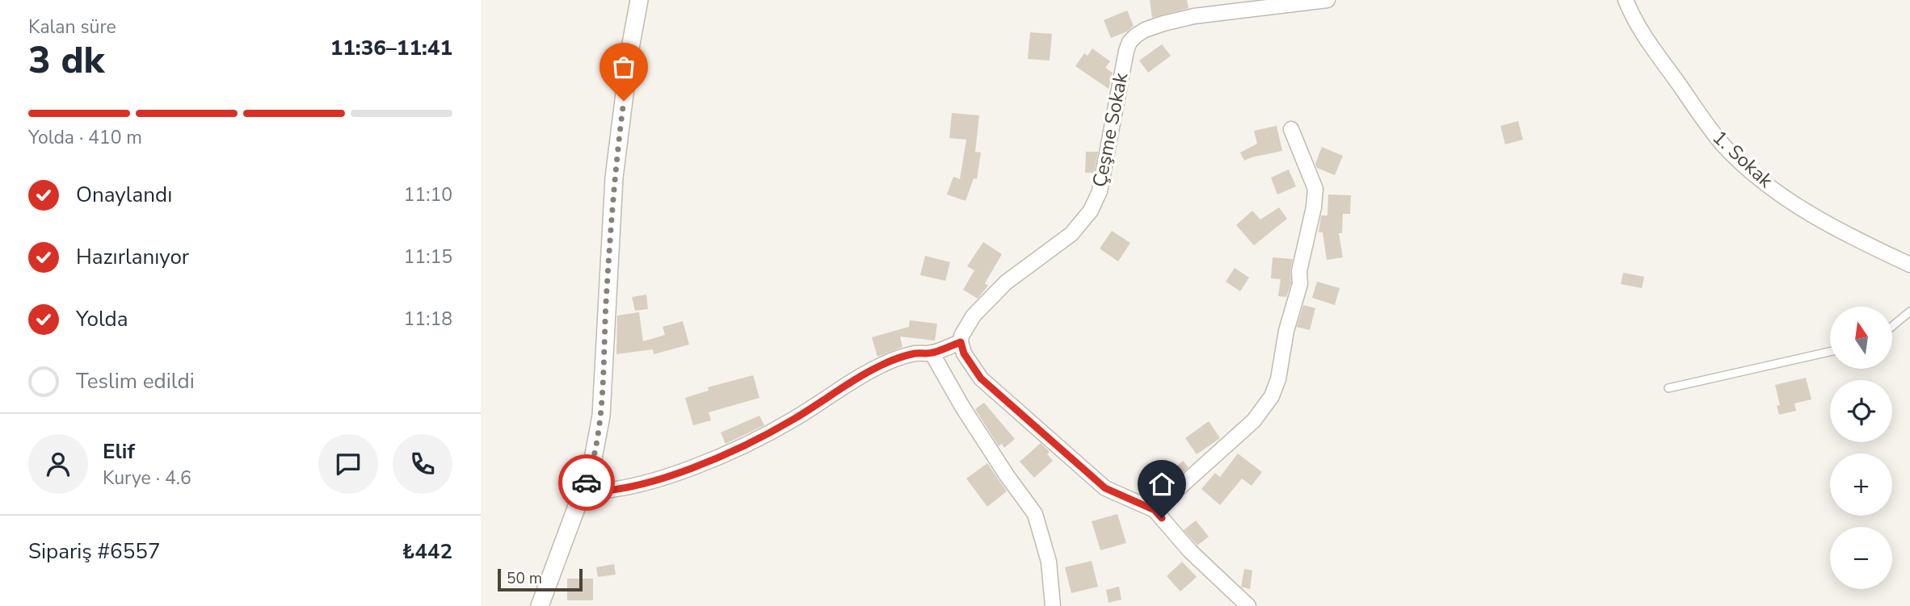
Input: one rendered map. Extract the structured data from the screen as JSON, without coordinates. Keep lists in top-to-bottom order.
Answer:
{
  "streets": {
    "street": ["Çeşme Sokak", "1. Sokak"]
  },
  "scale_bar": "50 m",
  "north": "top",
  "page": {
    "heading": ["3 dk", "Kalan süre", "11:36–11:41"],
    "panel": [
      "Elif",
      "Kurye · 4.6",
      "Sipariş #6557",
      "₺442"
    ],
    "bar": "Yolda · 410 m",
    "list": [
      ["Onaylandı", "11:10"],
      ["Hazırlanıyor", "11:15"],
      ["Yolda", "11:18"],
      "Teslim edildi"
    ],
    "map_buttons": ["+", "−"],
    "scale": "50 m"
  }
}
